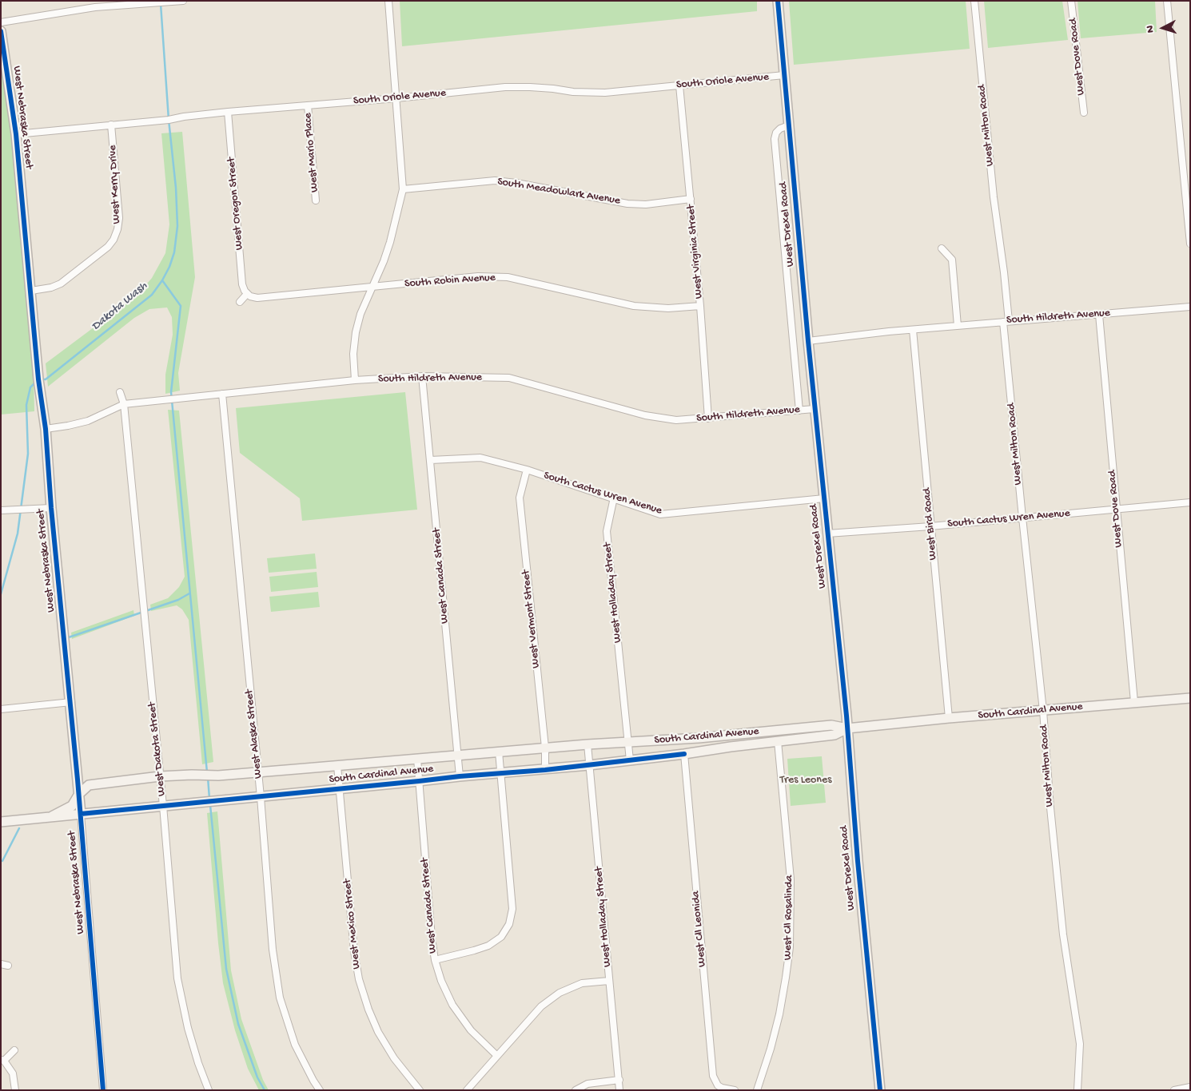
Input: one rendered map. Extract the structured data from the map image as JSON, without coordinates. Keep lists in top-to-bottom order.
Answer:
{
  "streets": {
    "main road": ["West Nebraska Street", "West Drexel Road", "South Cardinal Avenue"],
    "street": [
      "West Dove Road",
      "South Oriole Avenue",
      "West Milton Road",
      "West Mario Place",
      "West Kerry Drive",
      "South Meadowlark Avenue",
      "West Oregon Street",
      "West Virginia Street",
      "South Robin Avenue",
      "South Hildreth Avenue",
      "South Cactus Wren Avenue",
      "West Bird Road",
      "West Canada Street",
      "West Holladay Street",
      "West Vermont Street",
      "West Alaska Street",
      "West Dakota Street",
      "West Cll Rosalinda",
      "West Mexico Street",
      "West Cll Leonida"
    ]
  },
  "crossings": [
    ["West Dove Road", "South Hildreth Avenue"],
    ["West Dove Road", "South Cactus Wren Avenue"],
    ["West Dove Road", "South Cardinal Avenue"],
    ["South Oriole Avenue", "West Nebraska Street"],
    ["South Oriole Avenue", "West Mario Place"],
    ["South Oriole Avenue", "West Kerry Drive"],
    ["South Oriole Avenue", "West Oregon Street"],
    ["South Oriole Avenue", "West Drexel Road"],
    ["South Oriole Avenue", "West Virginia Street"],
    ["West Nebraska Street", "West Kerry Drive"],
    ["West Nebraska Street", "South Hildreth Avenue"],
    ["West Nebraska Street", "South Cardinal Avenue"],
    ["West Milton Road", "South Hildreth Avenue"],
    ["West Milton Road", "South Cactus Wren Avenue"],
    ["West Milton Road", "South Cardinal Avenue"],
    ["South Meadowlark Avenue", "West Virginia Street"],
    ["West Oregon Street", "South Robin Avenue"],
    ["West Drexel Road", "South Hildreth Avenue"],
    ["West Drexel Road", "South Cactus Wren Avenue"],
    ["West Drexel Road", "South Cardinal Avenue"],
    ["West Virginia Street", "South Robin Avenue"],
    ["West Virginia Street", "South Hildreth Avenue"],
    ["South Hildreth Avenue", "West Bird Road"],
    ["South Hildreth Avenue", "West Canada Street"],
    ["South Hildreth Avenue", "West Alaska Street"],
    ["South Hildreth Avenue", "West Dakota Street"],
    ["South Cactus Wren Avenue", "West Bird Road"],
    ["South Cactus Wren Avenue", "West Canada Street"],
    ["South Cactus Wren Avenue", "West Holladay Street"],
    ["South Cactus Wren Avenue", "West Vermont Street"],
    ["West Bird Road", "South Cardinal Avenue"],
    ["West Canada Street", "South Cardinal Avenue"],
    ["West Holladay Street", "South Cardinal Avenue"],
    ["West Vermont Street", "South Cardinal Avenue"],
    ["South Cardinal Avenue", "West Alaska Street"],
    ["South Cardinal Avenue", "West Dakota Street"],
    ["South Cardinal Avenue", "West Cll Rosalinda"],
    ["South Cardinal Avenue", "West Mexico Street"],
    ["South Cardinal Avenue", "West Cll Leonida"]
  ],
  "water": ["Dakota Wash"],
  "parks": ["Tres Leones"],
  "north": "left"
}
